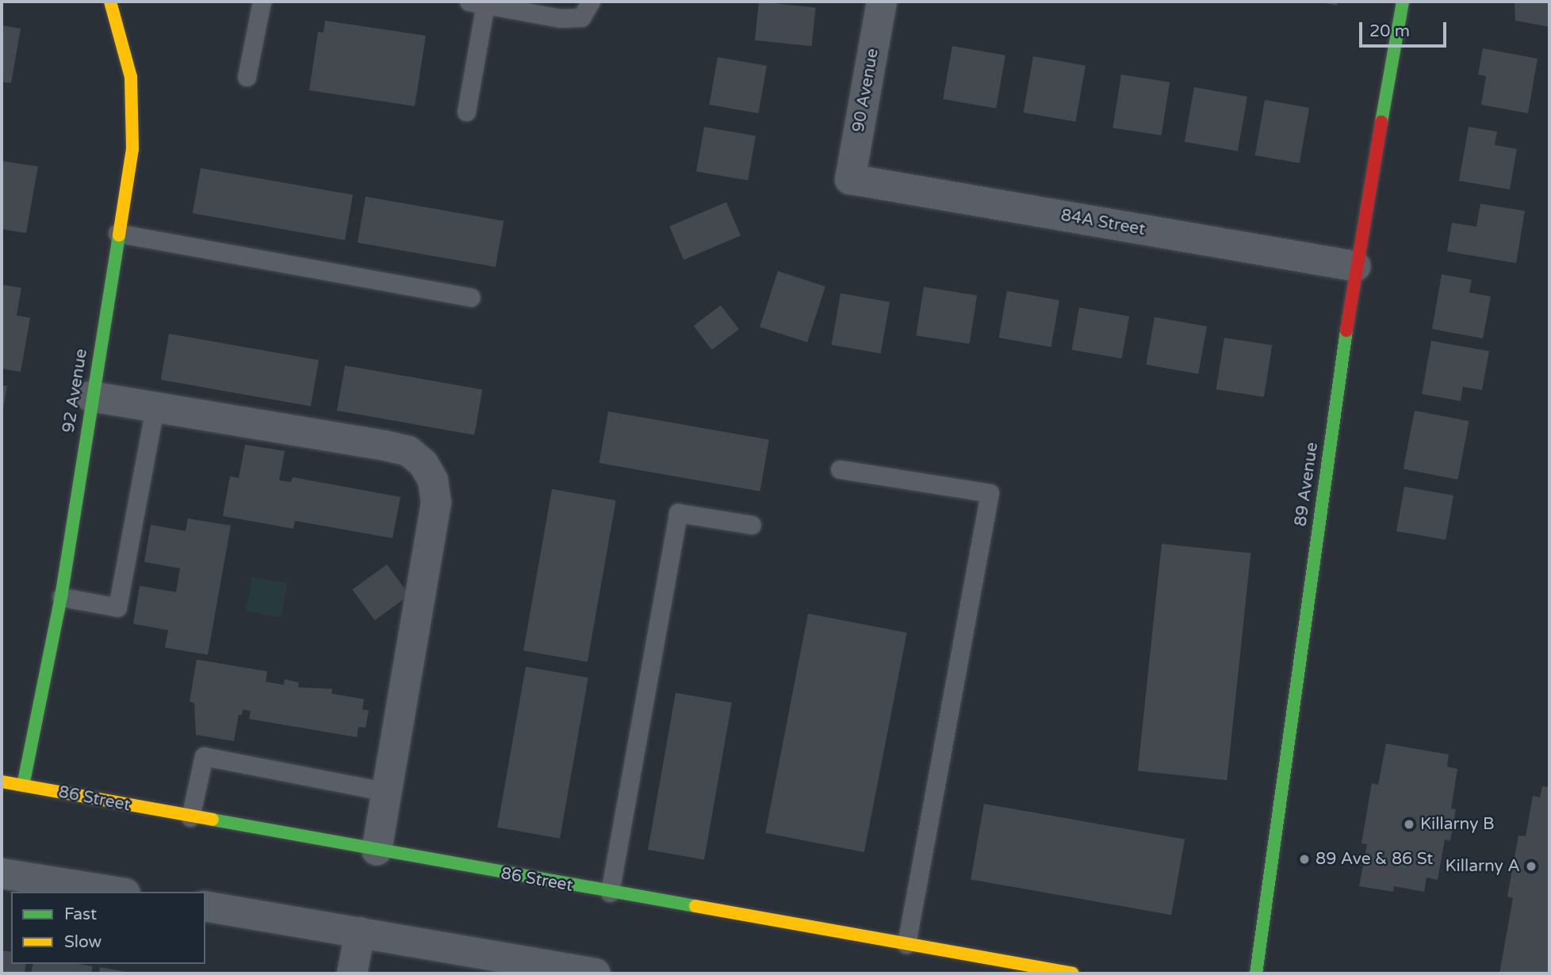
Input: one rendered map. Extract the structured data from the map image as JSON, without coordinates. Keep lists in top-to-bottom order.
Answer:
{
  "streets": {
    "street": [
      "90 Avenue",
      "84A Street",
      "92 Avenue",
      "89 Avenue",
      "86 Street"
    ]
  },
  "crossings": [
    ["90 Avenue", "84A Street"],
    ["84A Street", "89 Avenue"],
    ["92 Avenue", "86 Street"]
  ],
  "places": ["Killarny B", "89 Ave & 86 St", "Killarny A"],
  "legend": ["Fast", "Slow"],
  "scale_bar": "20 m"
}
